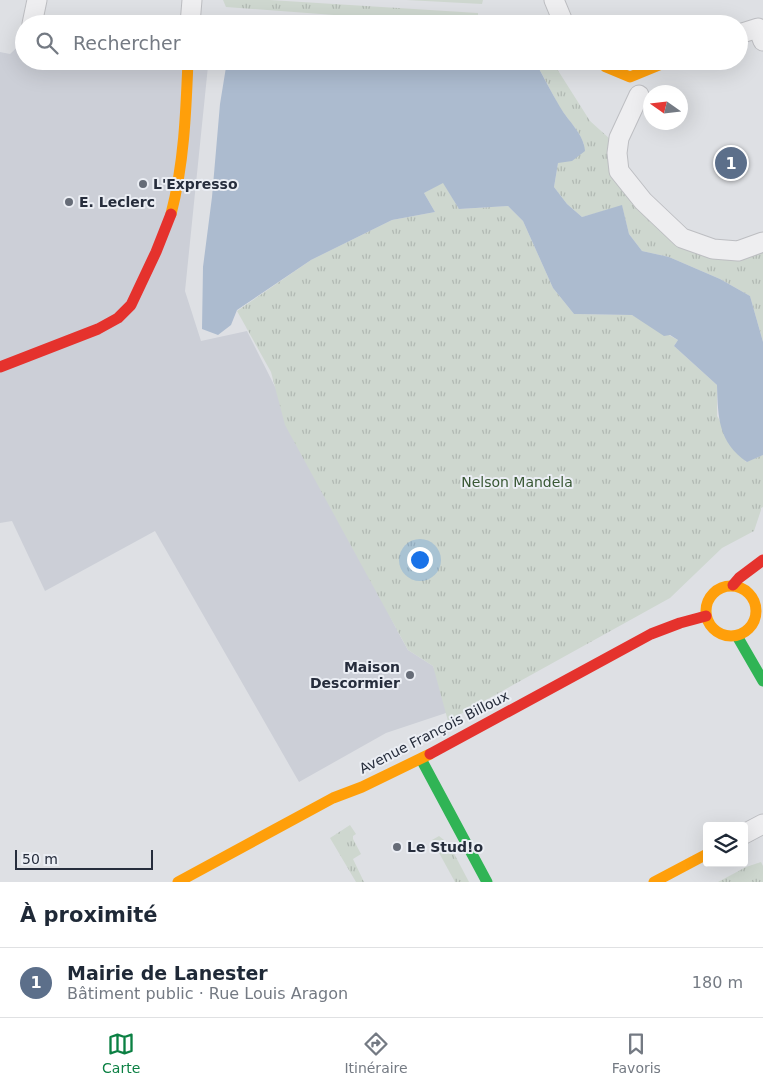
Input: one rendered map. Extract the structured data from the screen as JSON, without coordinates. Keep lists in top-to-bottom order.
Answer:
{
  "streets": {
    "main road": ["Avenue François Billoux"]
  },
  "parks": ["Nelson Mandela"],
  "places": [
    "L'Expresso",
    "E. Leclerc",
    "Maison Descormier",
    "Le Stud!o"
  ],
  "scale_bar": "50 m",
  "north": "left",
  "page": {
    "search": "Rechercher",
    "pins": "1",
    "scale": "50 m",
    "heading": "À proximité",
    "list": [
      {
        "mark": "1",
        "name": "Mairie de Lanester",
        "note": "Bâtiment public · Rue Louis Aragon",
        "value": "180 m"
      }
    ],
    "nav": ["Carte", "Itinéraire", "Favoris"]
  }
}
